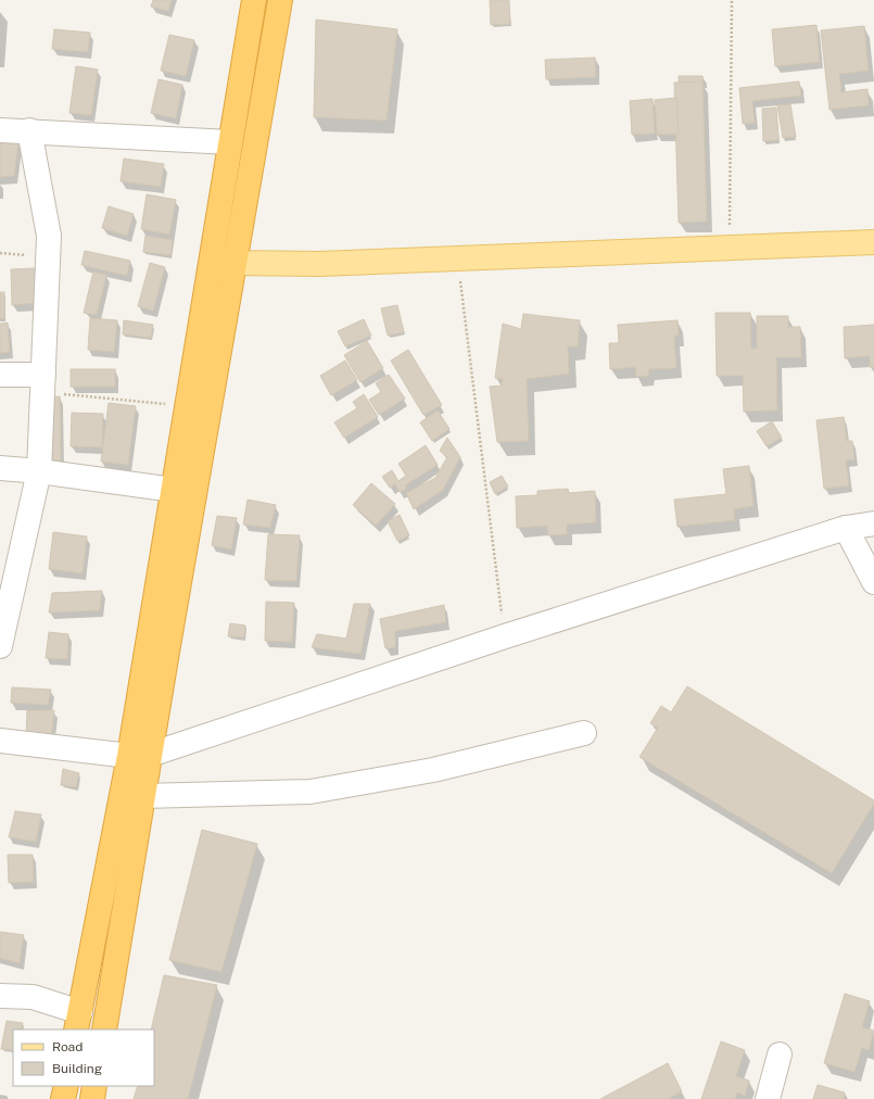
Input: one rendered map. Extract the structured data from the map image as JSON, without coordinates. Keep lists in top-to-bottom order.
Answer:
{
  "legend": ["Road", "Building"]
}
